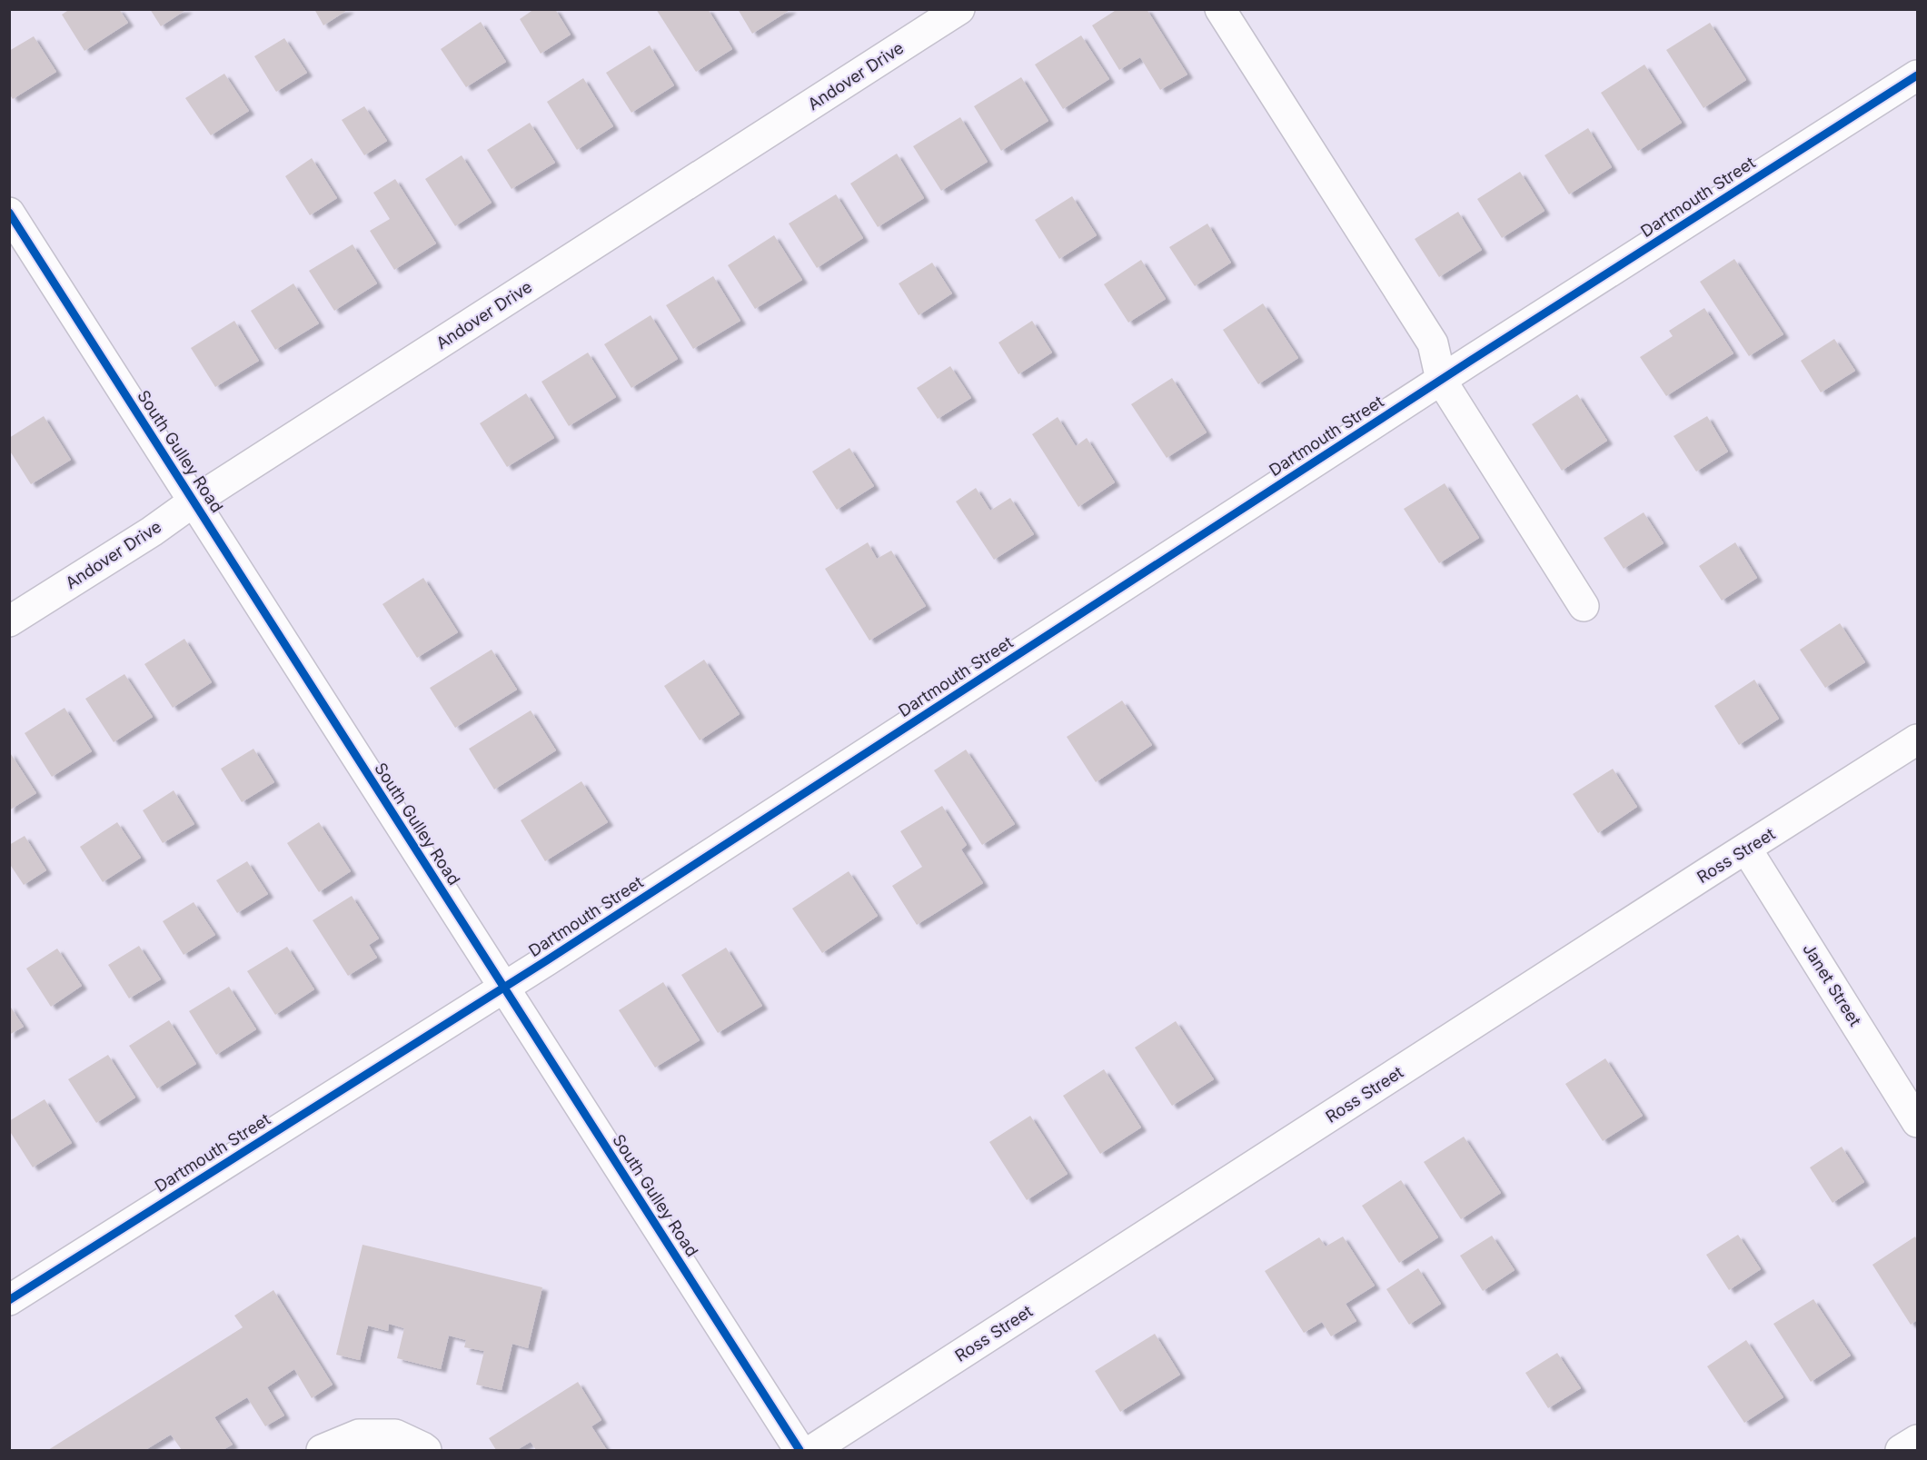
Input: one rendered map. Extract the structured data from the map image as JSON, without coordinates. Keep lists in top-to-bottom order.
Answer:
{
  "streets": {
    "street": [
      "Andover Drive",
      "Dartmouth Street",
      "South Gulley Road",
      "Ross Street",
      "Janet Street"
    ]
  },
  "crossings": [
    ["Andover Drive", "South Gulley Road"],
    ["Dartmouth Street", "South Gulley Road"],
    ["Ross Street", "Janet Street"]
  ]
}
